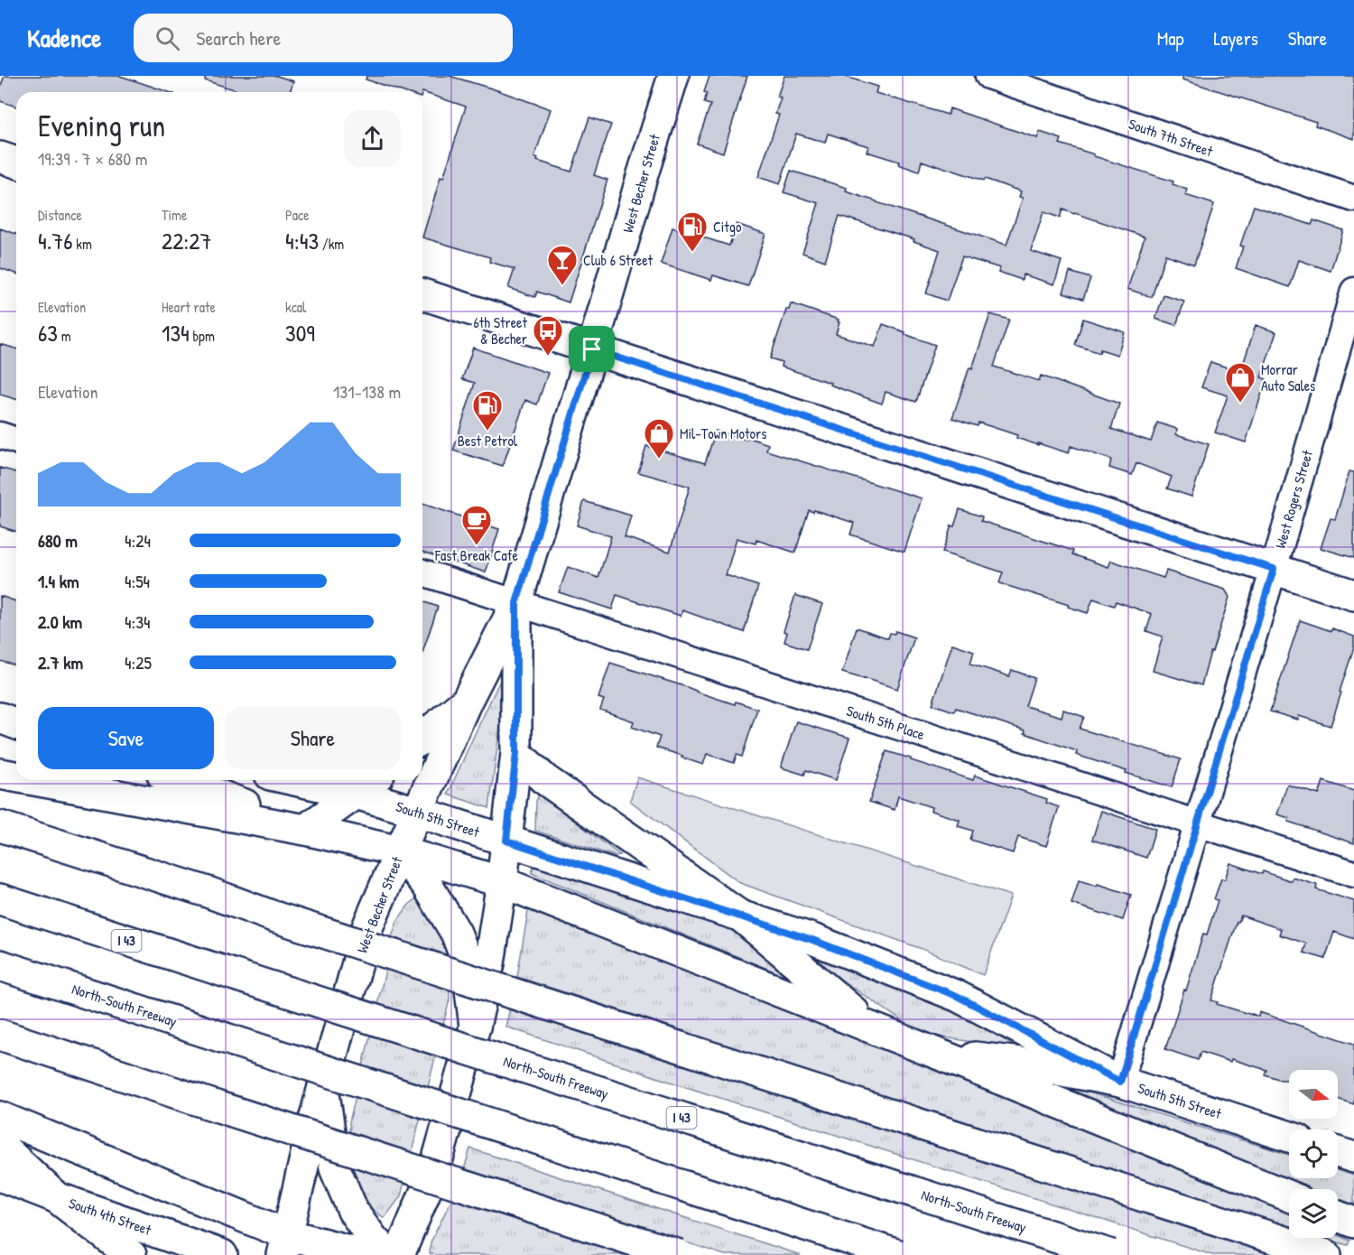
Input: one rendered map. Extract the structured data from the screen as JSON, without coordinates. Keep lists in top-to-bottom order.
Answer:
{
  "streets": {
    "main road": [
      "West Becher Street",
      "South 5th Street",
      "I 43",
      "North-South Freeway",
      "South 4th Street"
    ],
    "street": ["South 7th Street", "West Rogers Street", "South 5th Place"]
  },
  "crossings": [
    ["West Becher Street", "South 5th Place"],
    ["West Becher Street", "South 5th Street"],
    ["West Rogers Street", "South 5th Place"],
    ["West Rogers Street", "South 5th Street"]
  ],
  "places": {
    "fuel station": ["Citgo", "Best Petrol"],
    "bar": ["Club 6 Street"],
    "bus stop": ["6th Street & Becher"],
    "shop": ["Morrar Auto Sales", "Mil-Town Motors"],
    "cafe": ["Fast Break Cafe"]
  },
  "north": "right",
  "page": {
    "header": "Kadence",
    "search": "Search here",
    "nav": ["Map", "Layers", "Share"],
    "heading": ["Evening run", "19:39 · 7 × 680 m"],
    "stats": [
      ["Distance", "4.76 km"],
      ["Time", "22:27"],
      ["Pace", "4:43 /km"],
      ["Elevation", "63 m"],
      ["Heart rate", "134 bpm"],
      ["kcal", "309"]
    ],
    "chart": ["Elevation", "131–138 m"],
    "list": [
      {
        "name": "680 m",
        "note": "4:24"
      },
      {
        "name": "1.4 km",
        "note": "4:54"
      },
      {
        "name": "2.0 km",
        "note": "4:34"
      },
      {
        "name": "2.7 km",
        "note": "4:25"
      }
    ],
    "buttons": ["Save", "Share"]
  }
}
